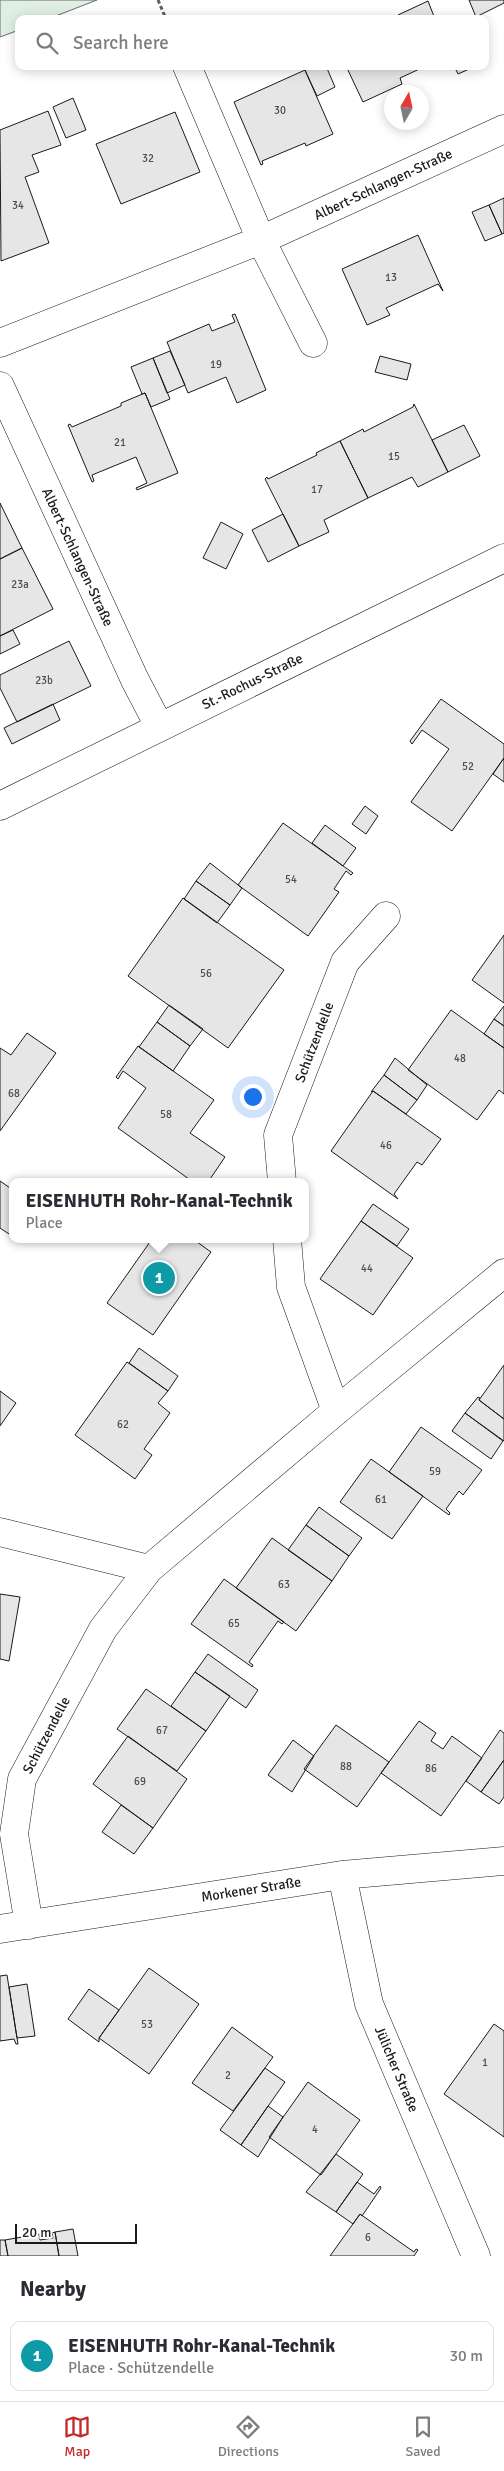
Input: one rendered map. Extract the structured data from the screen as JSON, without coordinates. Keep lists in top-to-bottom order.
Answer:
{
  "streets": {
    "street": [
      "Albert-Schlangen-Straße",
      "St.-Rochus-Straße",
      "Schützendelle",
      "Morkener Straße",
      "Jülicher Straße"
    ]
  },
  "crossings": [
    ["Albert-Schlangen-Straße", "St.-Rochus-Straße"],
    ["Schützendelle", "Morkener Straße"],
    ["Morkener Straße", "Jülicher Straße"]
  ],
  "house_numbers": [
    "30",
    "32",
    "34",
    "13",
    "19",
    "21",
    "15",
    "17",
    "23a",
    "23b",
    "52",
    "54",
    "56",
    "48",
    "68",
    "58",
    "46",
    "44",
    "62",
    "59",
    "61",
    "63",
    "65",
    "67",
    "88",
    "86",
    "69",
    "53",
    "1",
    "2",
    "4",
    "6"
  ],
  "scale_bar": "20 m",
  "north": "top",
  "page": {
    "search": "Search here",
    "popup": ["EISENHUTH Rohr-Kanal-Technik", "Place"],
    "pins": "1",
    "scale": "20 m",
    "heading": "Nearby",
    "list": [
      {
        "mark": "1",
        "name": "EISENHUTH Rohr-Kanal-Technik",
        "note": "Place · Schützendelle",
        "value": "30 m"
      }
    ],
    "nav": ["Map", "Directions", "Saved"]
  }
}
